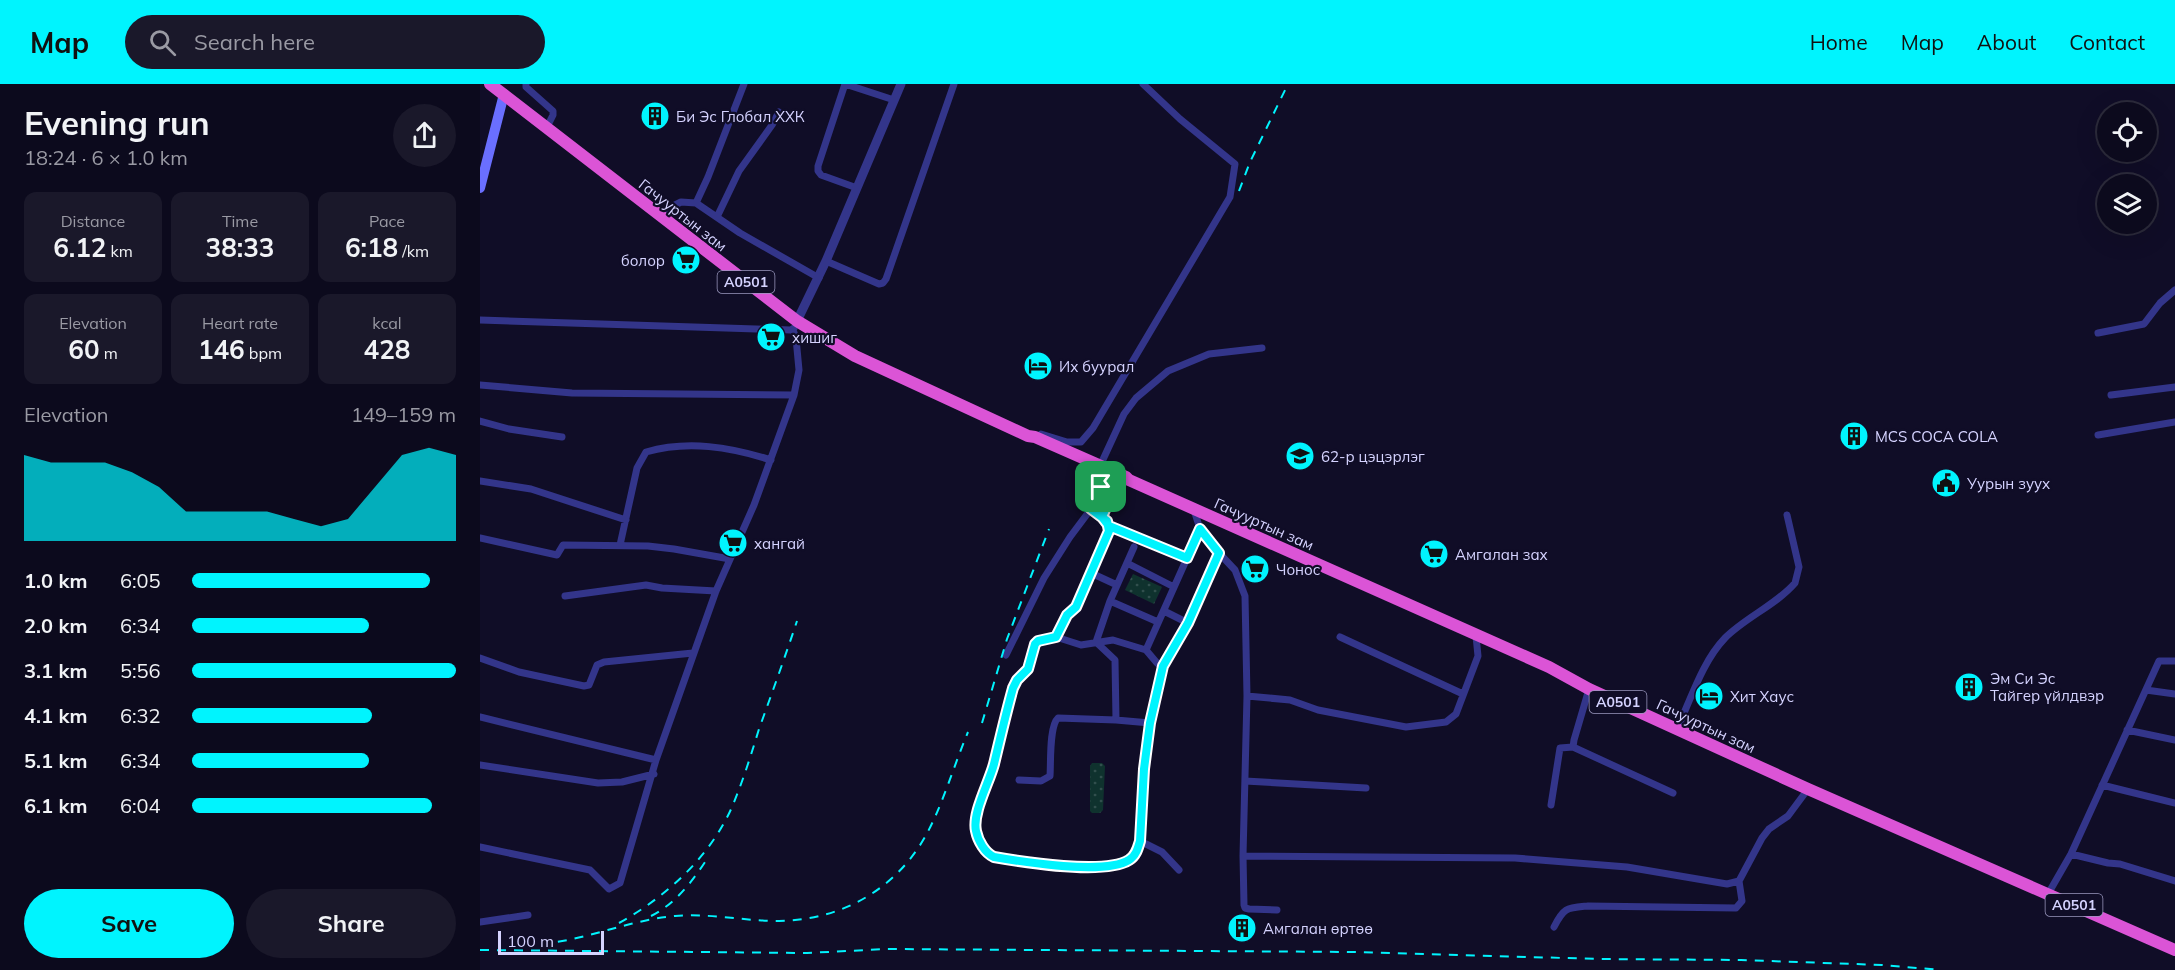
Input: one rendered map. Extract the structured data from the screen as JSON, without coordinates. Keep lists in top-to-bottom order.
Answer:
{
  "streets": {
    "highway": ["Гачууртын зам", "A0501"]
  },
  "places": {
    "building": [
      "Би Эс Глобал ХХК",
      "MCS COCA COLA",
      "Эм Си Эс Тайгер үйлдвэр",
      "Амгалан өртөө"
    ],
    "supermarket": [
      "болор",
      "хишиг",
      "хангай",
      "Амгалан зах",
      "Чонос"
    ],
    "hotel": ["Их буурал", "Хит Хаус"],
    "school or university": ["62-р цэцэрлэг"],
    "public building": ["Уурын зуух"]
  },
  "scale_bar": "100 m",
  "page": {
    "header": "Map",
    "search": "Search here",
    "nav": [
      "Home",
      "Map",
      "About",
      "Contact"
    ],
    "heading": ["Evening run", "18:24 · 6 × 1.0 km"],
    "stats": [
      ["Distance", "6.12 km"],
      ["Time", "38:33"],
      ["Pace", "6:18 /km"],
      ["Elevation", "60 m"],
      ["Heart rate", "146 bpm"],
      ["kcal", "428"]
    ],
    "chart": ["Elevation", "149–159 m"],
    "list": [
      {
        "name": "1.0 km",
        "note": "6:05"
      },
      {
        "name": "2.0 km",
        "note": "6:34"
      },
      {
        "name": "3.1 km",
        "note": "5:56"
      },
      {
        "name": "4.1 km",
        "note": "6:32"
      },
      {
        "name": "5.1 km",
        "note": "6:34"
      },
      {
        "name": "6.1 km",
        "note": "6:04"
      }
    ],
    "buttons": ["Save", "Share"],
    "scale": "100 m"
  }
}
